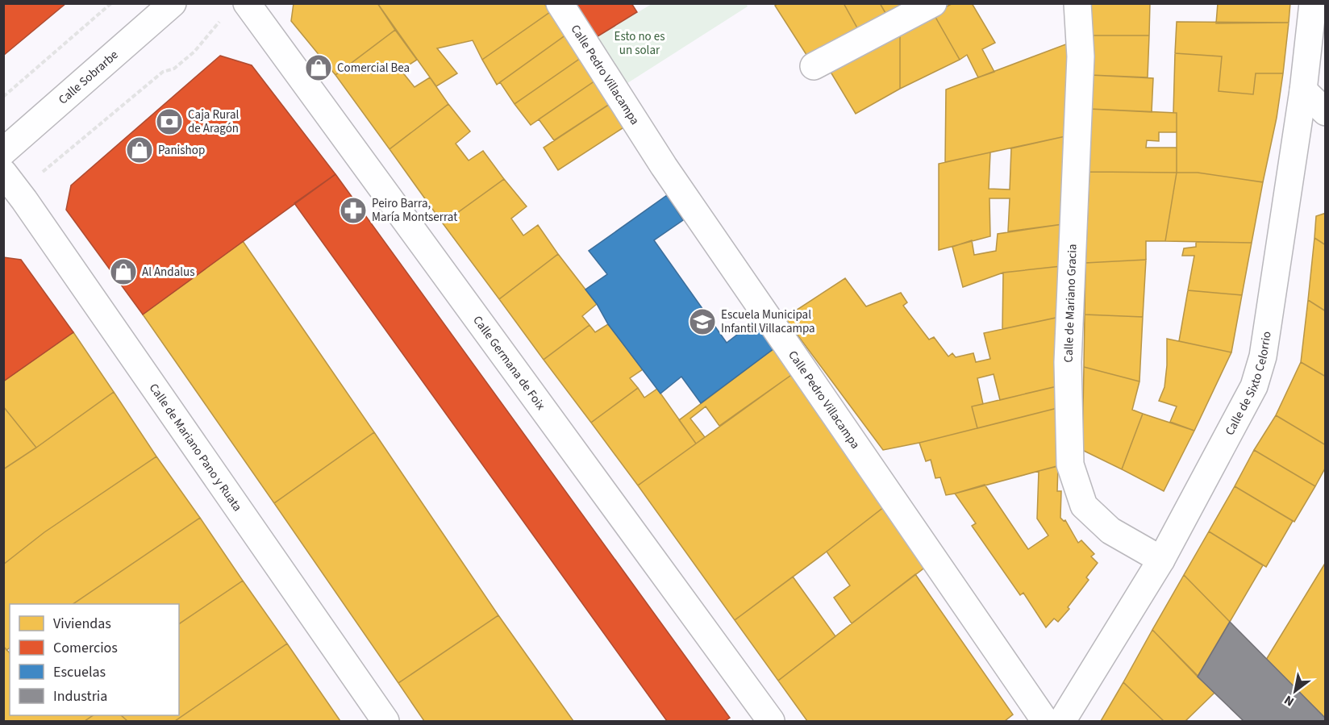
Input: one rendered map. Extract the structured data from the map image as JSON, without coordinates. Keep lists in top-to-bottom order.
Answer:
{
  "streets": {
    "street": [
      "Calle Pedro Villacampa",
      "Calle Sobrarbe",
      "Calle de Mariano Gracia",
      "Calle Germana de Foix",
      "Calle de Sixto Celorrio",
      "Calle de Mariano Pano y Ruata"
    ]
  },
  "crossings": [
    ["Calle de Mariano Gracia", "Calle de Sixto Celorrio"]
  ],
  "parks": ["Esto no es un solar"],
  "places": {
    "shop": ["Comercial Bea", "Panishop", "Al Andalus"],
    "bank": ["Caja Rural de Aragón"],
    "pharmacy": ["Peiro Barra, María Montserrat"],
    "school or university": ["Escuela Municipal Infantil Villacampa"]
  },
  "legend": [
    "Viviendas",
    "Comercios",
    "Escuelas",
    "Industria"
  ],
  "north": "bottom left"
}
